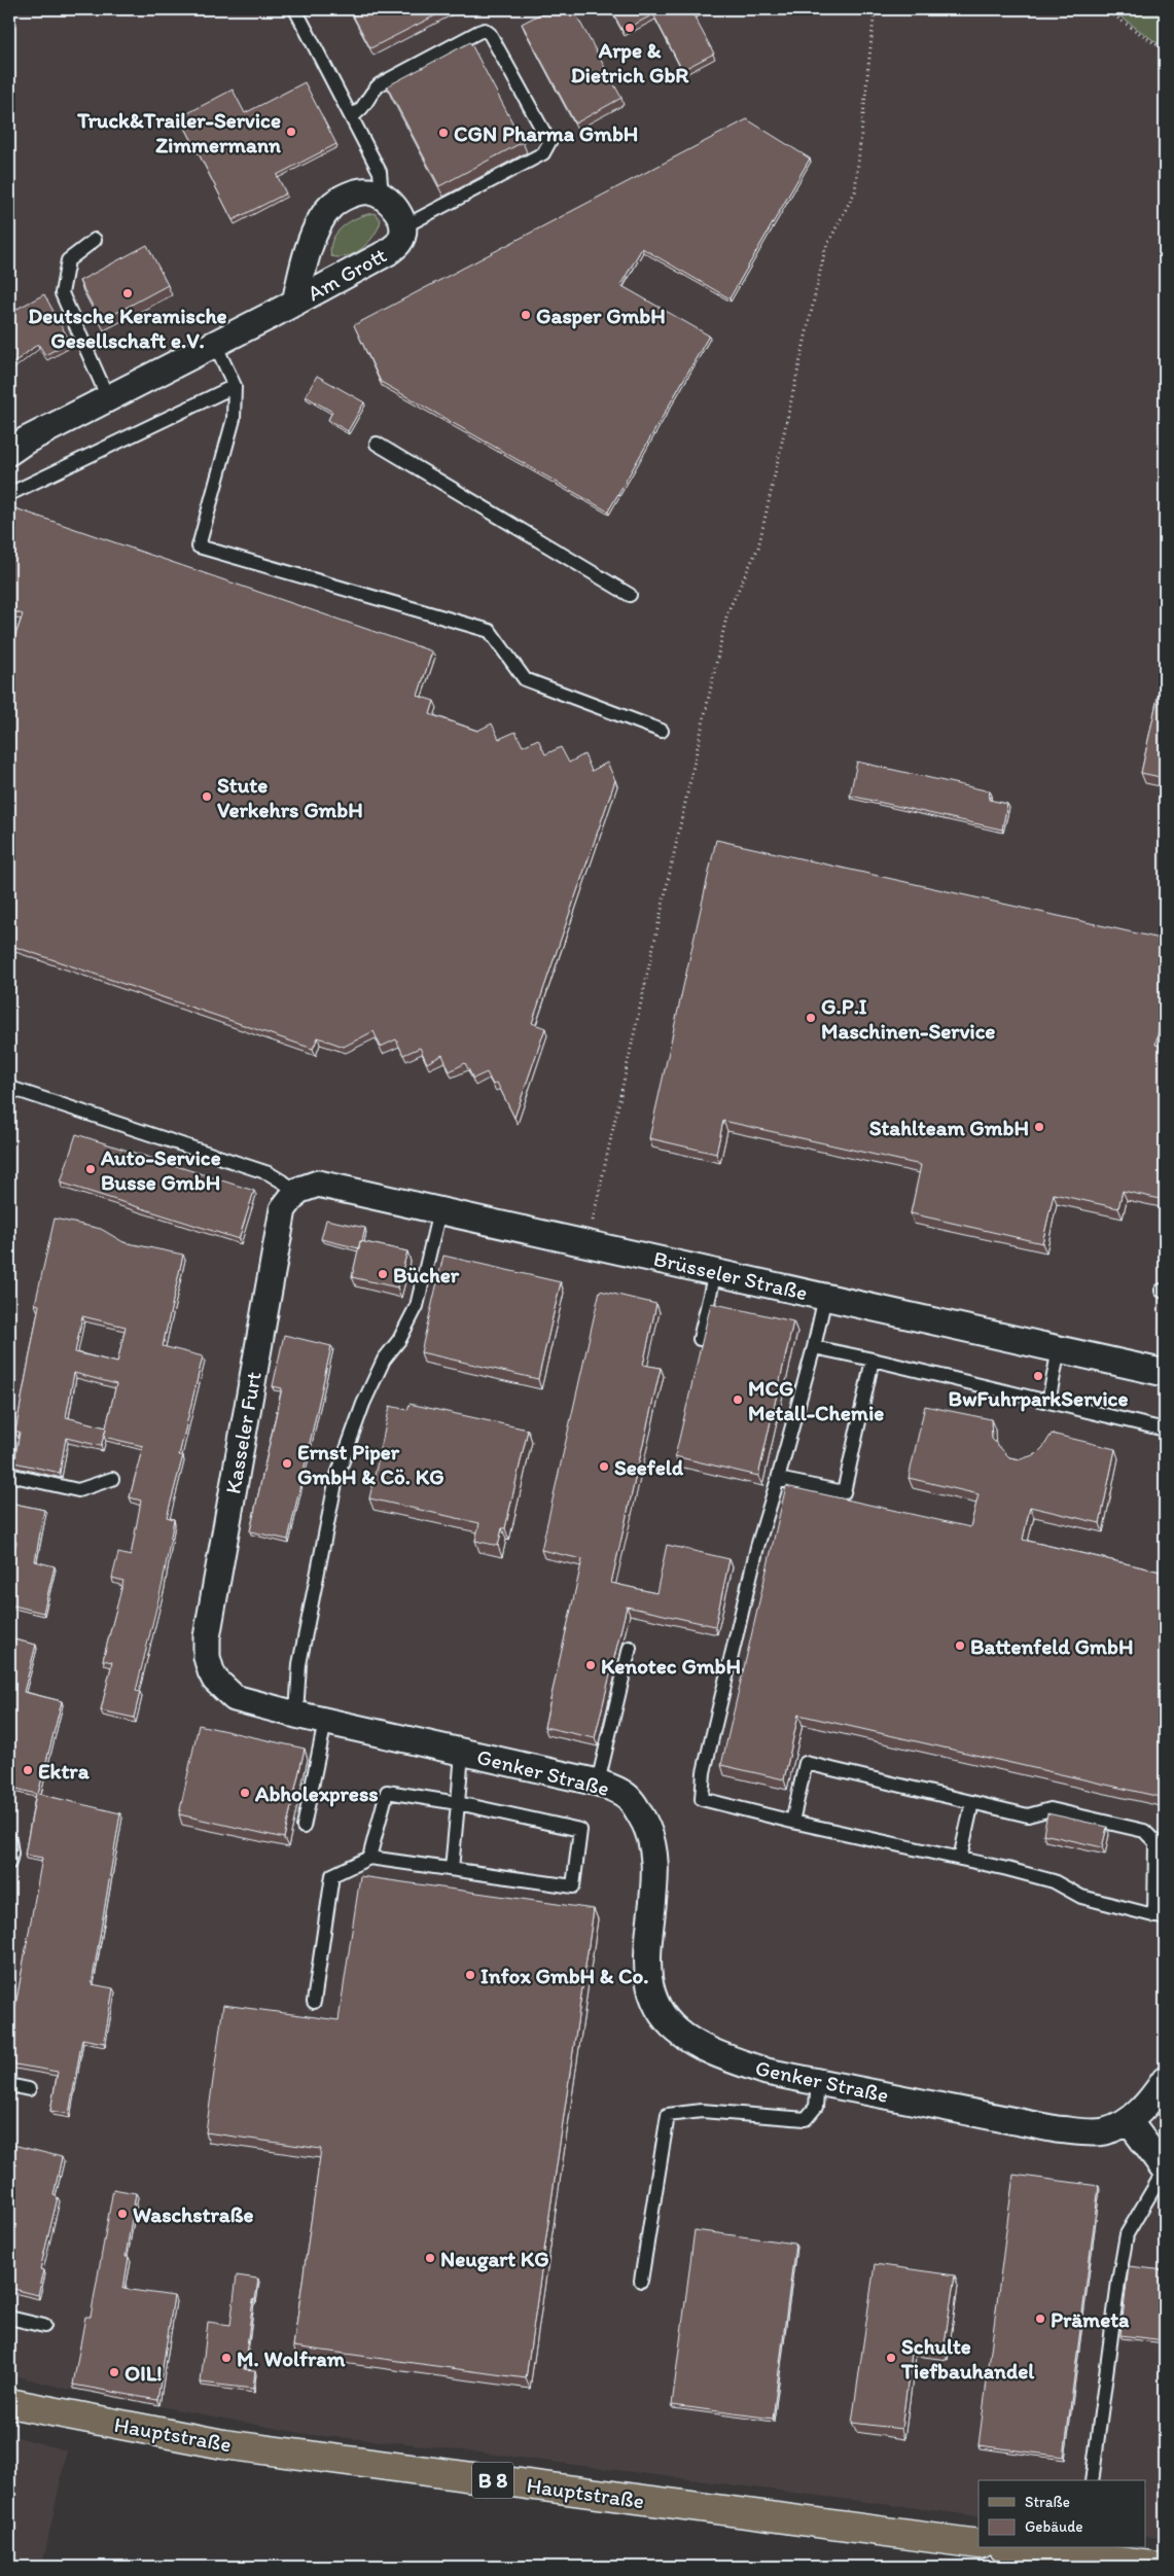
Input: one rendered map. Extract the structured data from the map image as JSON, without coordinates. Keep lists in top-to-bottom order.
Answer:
{
  "streets": {
    "main road": ["Hauptstraße", "B 8"],
    "street": [
      "Am Grott",
      "Brüsseler Straße",
      "Kasseler Furt",
      "Genker Straße"
    ]
  },
  "crossings": [
    ["Brüsseler Straße", "Kasseler Furt"],
    ["Kasseler Furt", "Genker Straße"]
  ],
  "places": [
    "Arpe & Dietrich GbR",
    "Truck&Trailer-Service Zimmermann",
    "CGN Pharma GmbH",
    "Deutsche Keramische Gesellschaft e.V.",
    "Gasper GmbH",
    "Stute Verkehrs GmbH",
    "G.P.I Maschinen-Service",
    "Stahlteam GmbH",
    "Auto-Service Busse GmbH",
    "Bücher",
    "BwFuhrparkService",
    "MCG Metall-Chemie",
    "Ernst Piper GmbH & Cö. KG",
    "Seefeld",
    "Battenfeld GmbH",
    "Kenotec GmbH",
    "Ektra",
    "Abholexpress",
    "Infox GmbH & Co.",
    "Waschstraße",
    "Neugart KG",
    "Prämeta",
    "M. Wolfram",
    "Schulte Tiefbauhandel",
    "OIL!"
  ],
  "legend": ["Straße", "Gebäude"]
}
